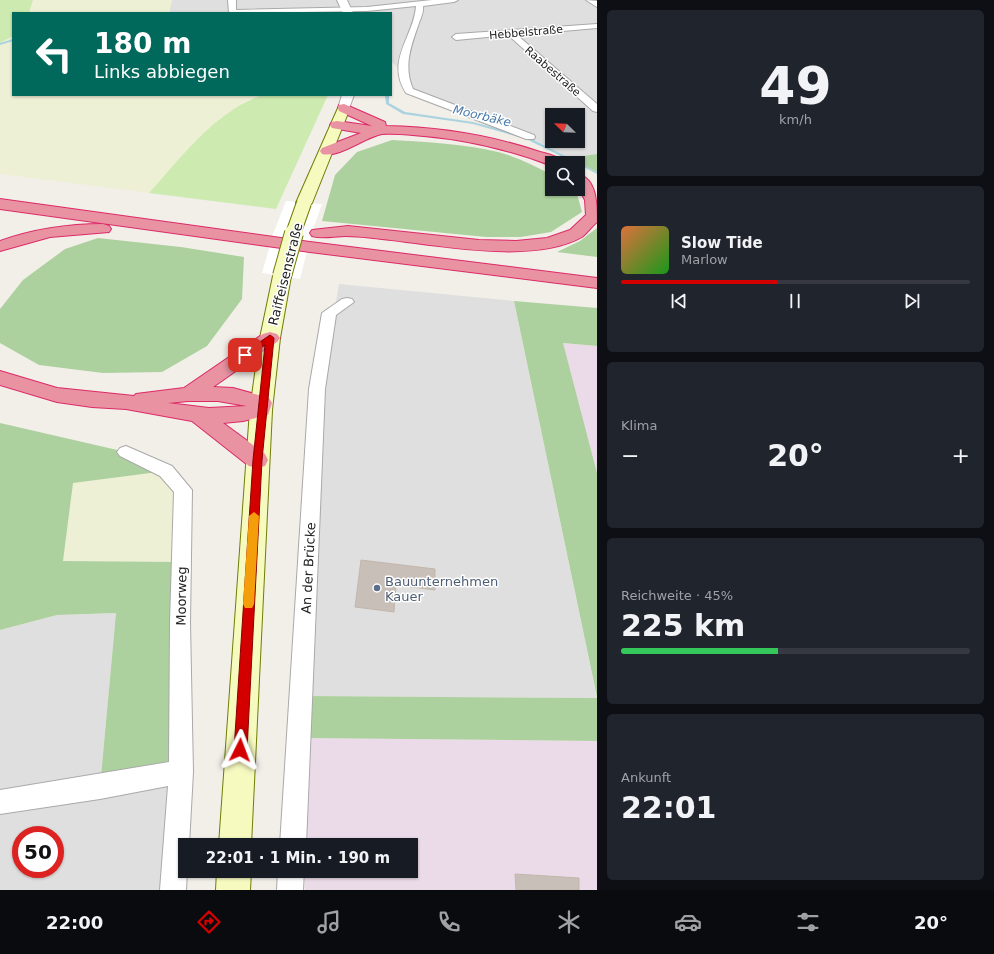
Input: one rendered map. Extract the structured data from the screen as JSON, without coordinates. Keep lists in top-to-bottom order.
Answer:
{
  "streets": {
    "main road": ["Raiffeisenstraße"],
    "street": [
      "Hebbelstraße",
      "Raabestraße",
      "An der Brücke",
      "Moorweg"
    ]
  },
  "crossings": [
    ["Hebbelstraße", "Raabestraße"]
  ],
  "water": ["Moorbäke"],
  "places": ["Bauunternehmen Kauer"],
  "north": "top left",
  "page": {
    "tile": [
      ["49", "km/h"],
      "Klima",
      ["Reichweite · 45%", "225 km"],
      ["Ankunft", "22:01"]
    ],
    "turn": ["180 m", "Links abbiegen"],
    "song": ["Slow Tide", "Marlow"],
    "heat": ["−", "20°", "+"],
    "limit": "50",
    "trip": "22:01 · 1 Min. · 190 m",
    "tabs": ["22:00", "20°"]
  }
}
